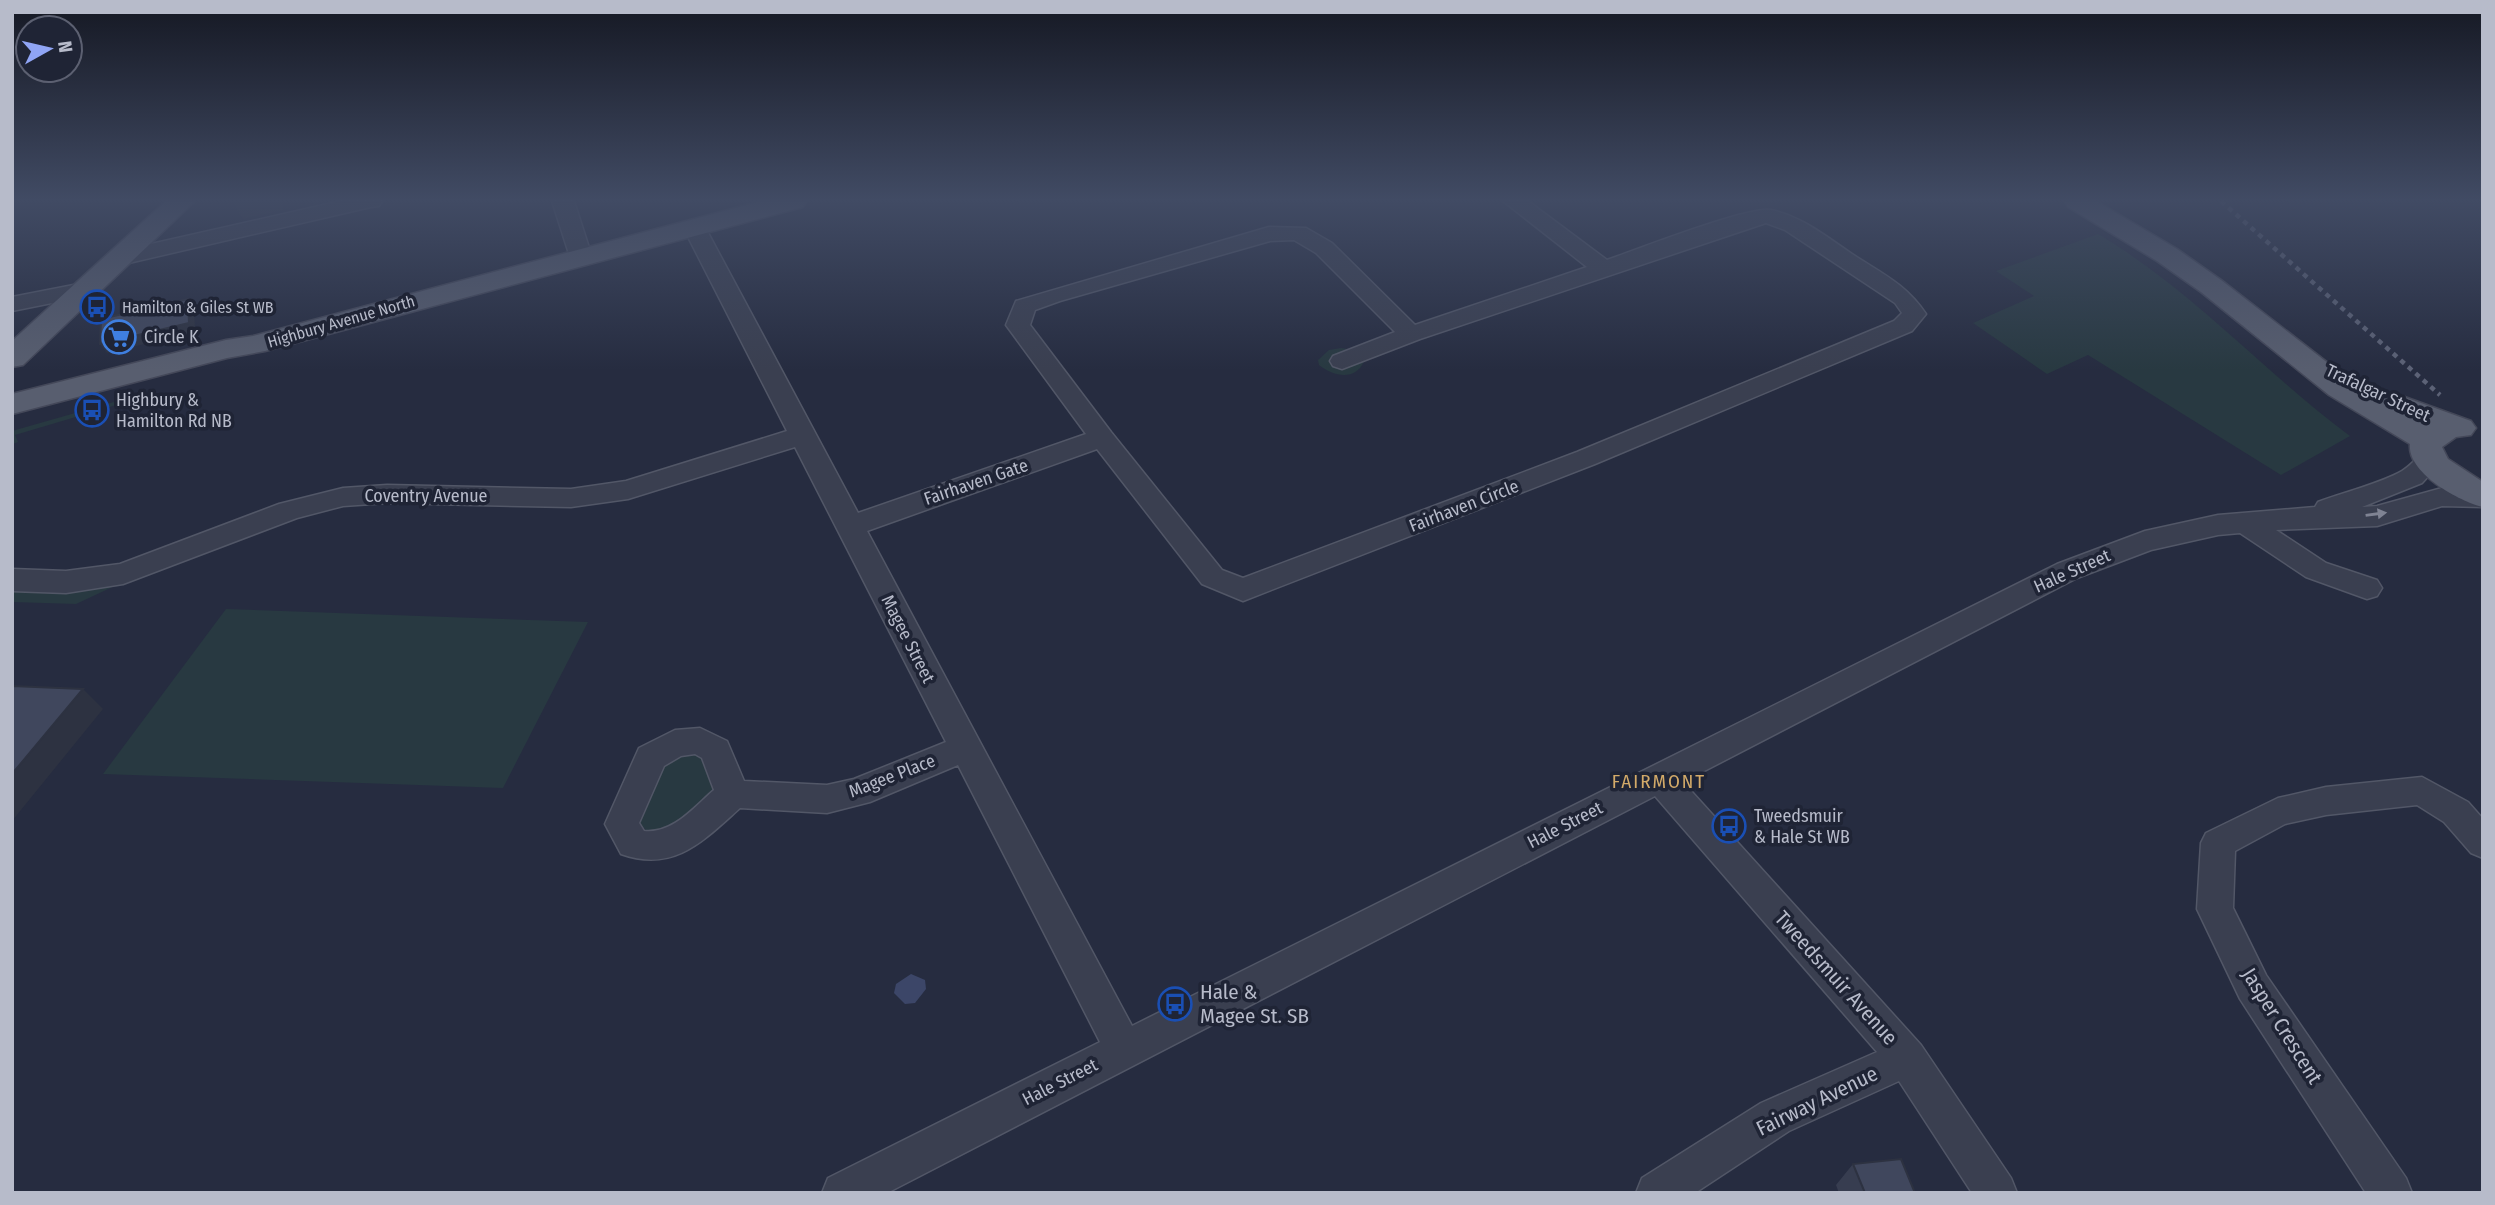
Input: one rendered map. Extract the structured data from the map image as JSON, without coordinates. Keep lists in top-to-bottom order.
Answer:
{
  "streets": {
    "main road": ["Highbury Avenue North", "Trafalgar Street"],
    "street": [
      "Fairhaven Gate",
      "Coventry Avenue",
      "Fairhaven Circle",
      "Hale Street",
      "Magee Street",
      "Magee Place",
      "Tweedsmuir Avenue",
      "Jasper Crescent",
      "Fairway Avenue"
    ]
  },
  "crossings": [
    ["Trafalgar Street", "Hale Street"],
    ["Fairhaven Gate", "Fairhaven Circle"],
    ["Fairhaven Gate", "Magee Street"],
    ["Coventry Avenue", "Magee Street"],
    ["Hale Street", "Magee Street"],
    ["Hale Street", "Tweedsmuir Avenue"],
    ["Magee Street", "Magee Place"],
    ["Tweedsmuir Avenue", "Fairway Avenue"]
  ],
  "districts": ["FAIRMONT"],
  "places": {
    "bus stop": [
      "Hamilton & Giles St WB",
      "Highbury & Hamilton Rd NB",
      "Tweedsmuir & Hale St WB",
      "Hale & Magee St. SB"
    ],
    "supermarket": ["Circle K"]
  },
  "north": "right"
}
